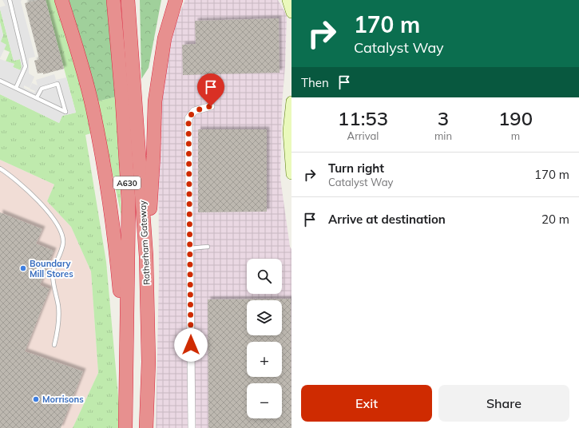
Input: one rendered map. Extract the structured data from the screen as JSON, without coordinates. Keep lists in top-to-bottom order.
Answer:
{
  "streets": {
    "highway": ["A630", "Rotherham Gateway"]
  },
  "crossings": [
    ["A630", "Rotherham Gateway"]
  ],
  "places": ["Boundary Mill Stores", "Morrisons"],
  "page": {
    "turn": ["170 m", "Catalyst Way"],
    "then": "Then",
    "eta": [
      "11:53",
      "Arrival",
      "3",
      "min",
      "190",
      "m"
    ],
    "list": [
      {
        "name": "Turn right",
        "note": "Catalyst Way",
        "value": "170 m"
      },
      {
        "name": "Arrive at destination",
        "value": "20 m"
      }
    ],
    "map_buttons": ["+", "−"],
    "buttons": ["Exit", "Share"]
  }
}
